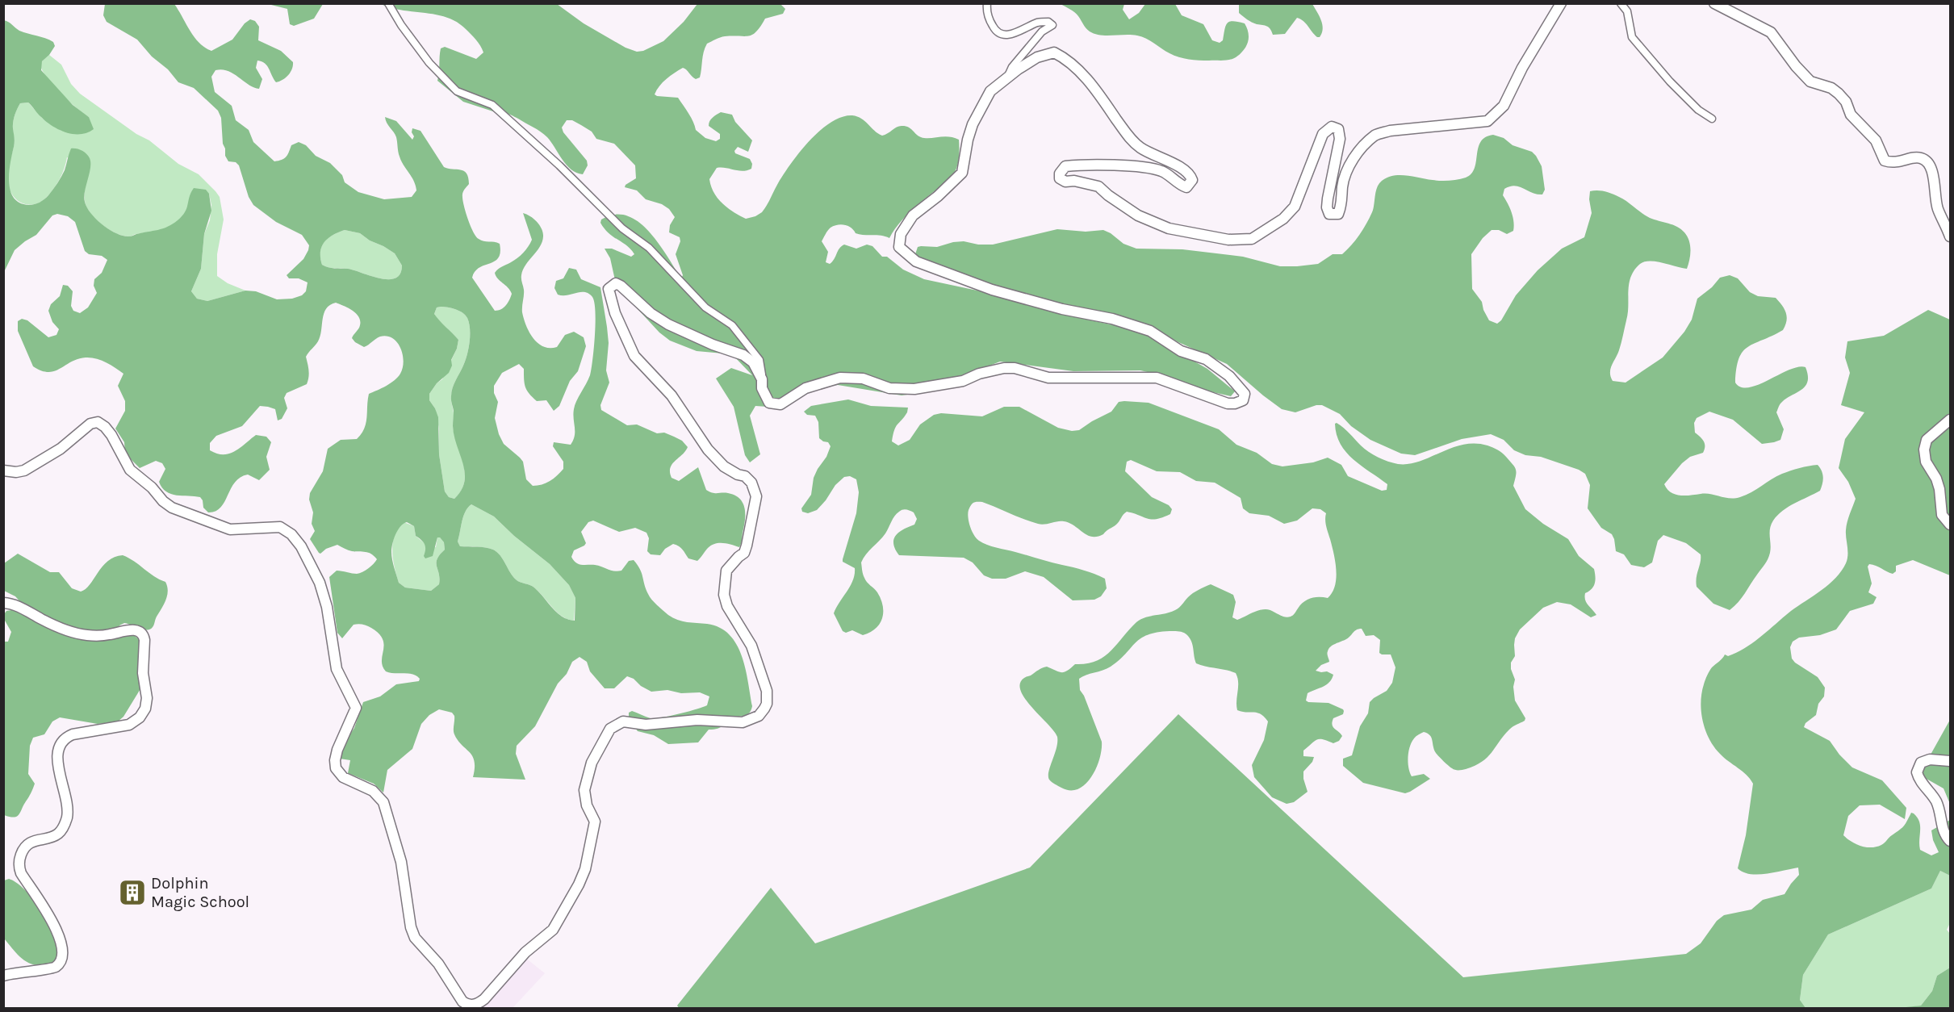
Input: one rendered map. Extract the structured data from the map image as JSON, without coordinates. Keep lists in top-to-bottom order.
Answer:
{
  "places": {
    "building": ["Dolphin Magic School"]
  }
}
